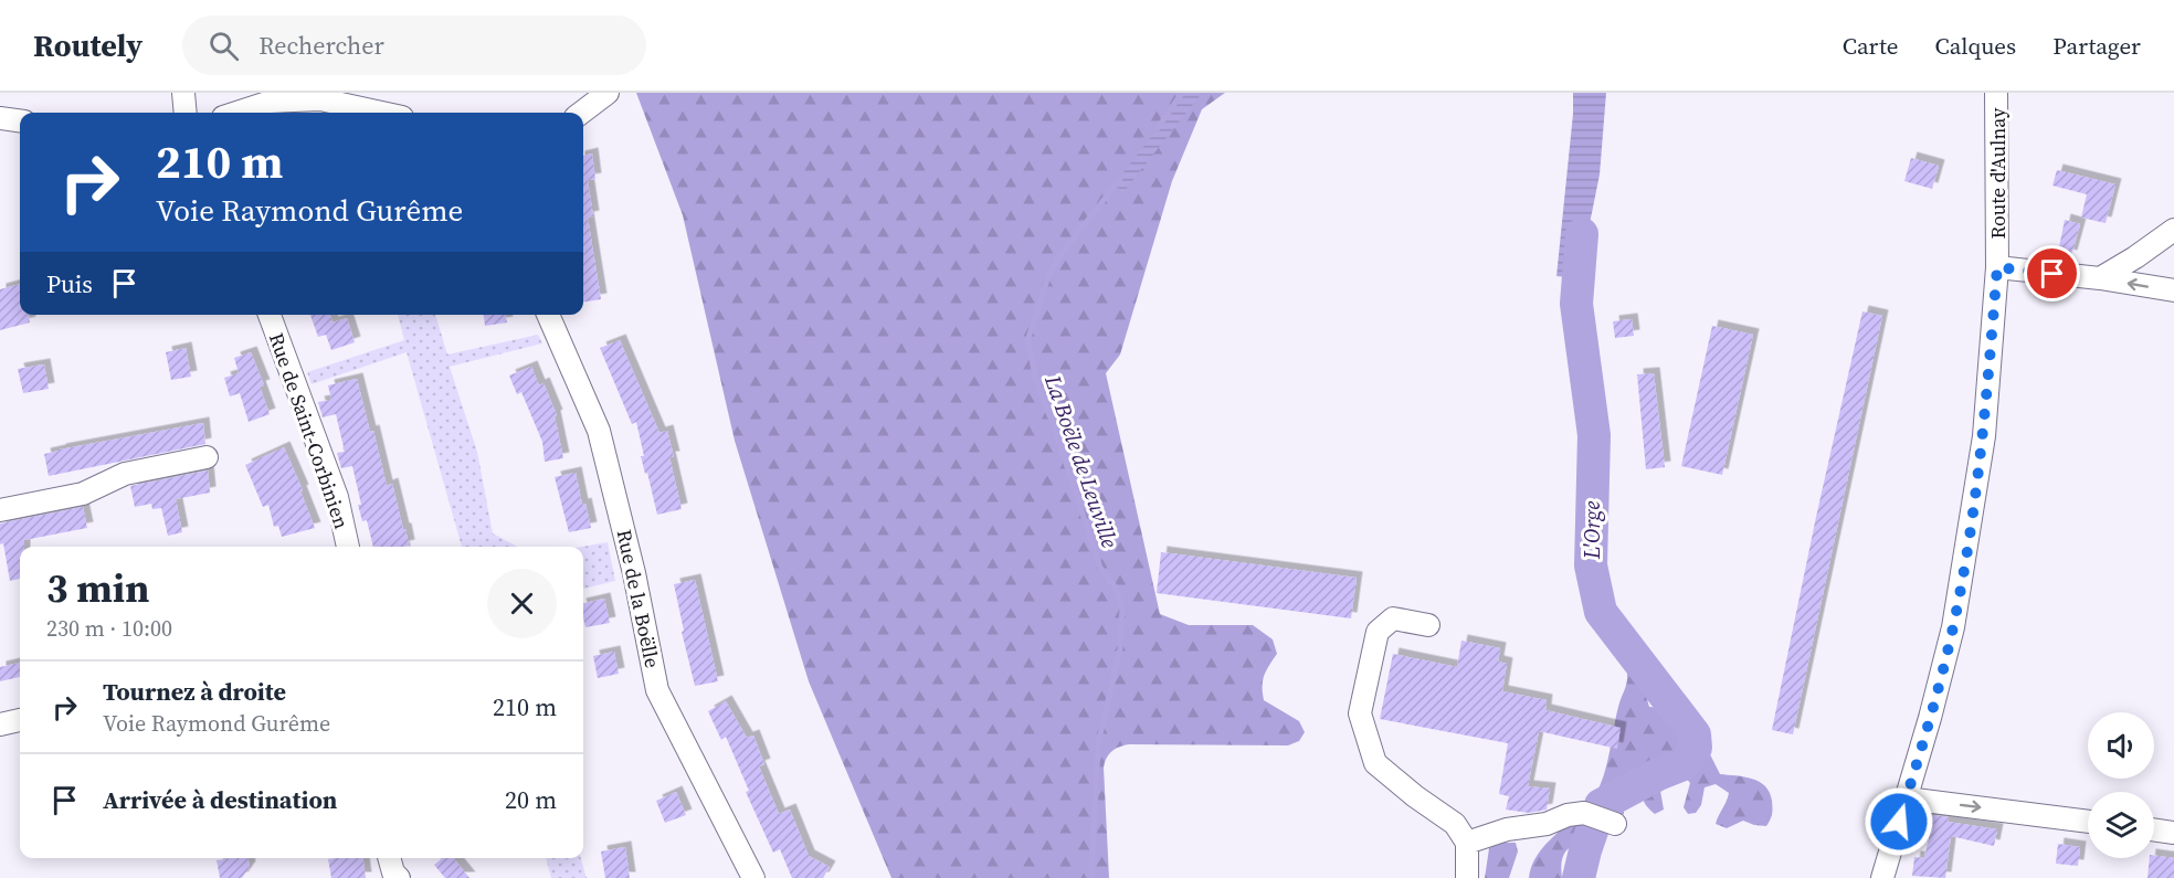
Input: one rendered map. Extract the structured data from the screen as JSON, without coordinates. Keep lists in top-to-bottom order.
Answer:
{
  "streets": {
    "street": ["Route d'Aulnay", "Rue de Saint-Corbinien", "Rue de la Boëlle"]
  },
  "water": ["La Boële de Leuville", "L'Orge"],
  "page": {
    "header": "Routely",
    "search": "Rechercher",
    "nav": ["Carte", "Calques", "Partager"],
    "turn": ["210 m", "Voie Raymond Gurême"],
    "then": "Puis",
    "heading": ["3 min", "230 m · 10:00"],
    "list": [
      {
        "name": "Tournez à droite",
        "note": "Voie Raymond Gurême",
        "value": "210 m"
      },
      {
        "name": "Arrivée à destination",
        "value": "20 m"
      }
    ]
  }
}
